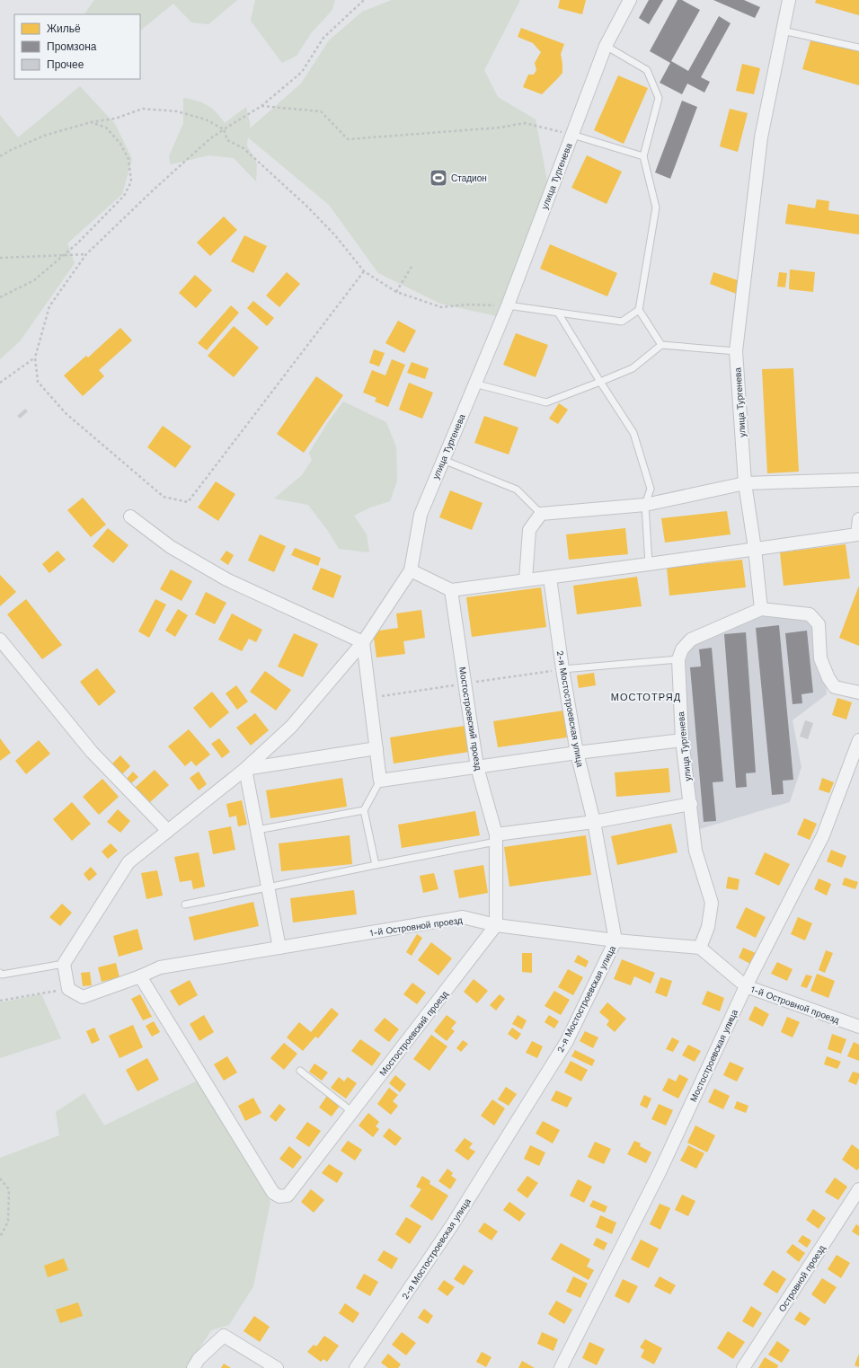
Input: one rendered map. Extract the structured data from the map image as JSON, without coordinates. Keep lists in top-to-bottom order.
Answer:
{
  "streets": {
    "street": [
      "улица Тургенева",
      "2-я Мостостроевская улица",
      "Мостостроевский проезд",
      "1-й Островной проезд",
      "Мостостроевская улица",
      "Островной проезд"
    ]
  },
  "crossings": [
    ["улица Тургенева", "1-й Островной проезд"],
    ["2-я Мостостроевская улица", "1-й Островной проезд"],
    ["Мостостроевский проезд", "1-й Островной проезд"],
    ["1-й Островной проезд", "Мостостроевская улица"]
  ],
  "districts": ["МОСТОТРЯД"],
  "places": {
    "sports": ["Стадион"]
  },
  "legend": ["Жильё", "Промзона", "Прочее"]
}
